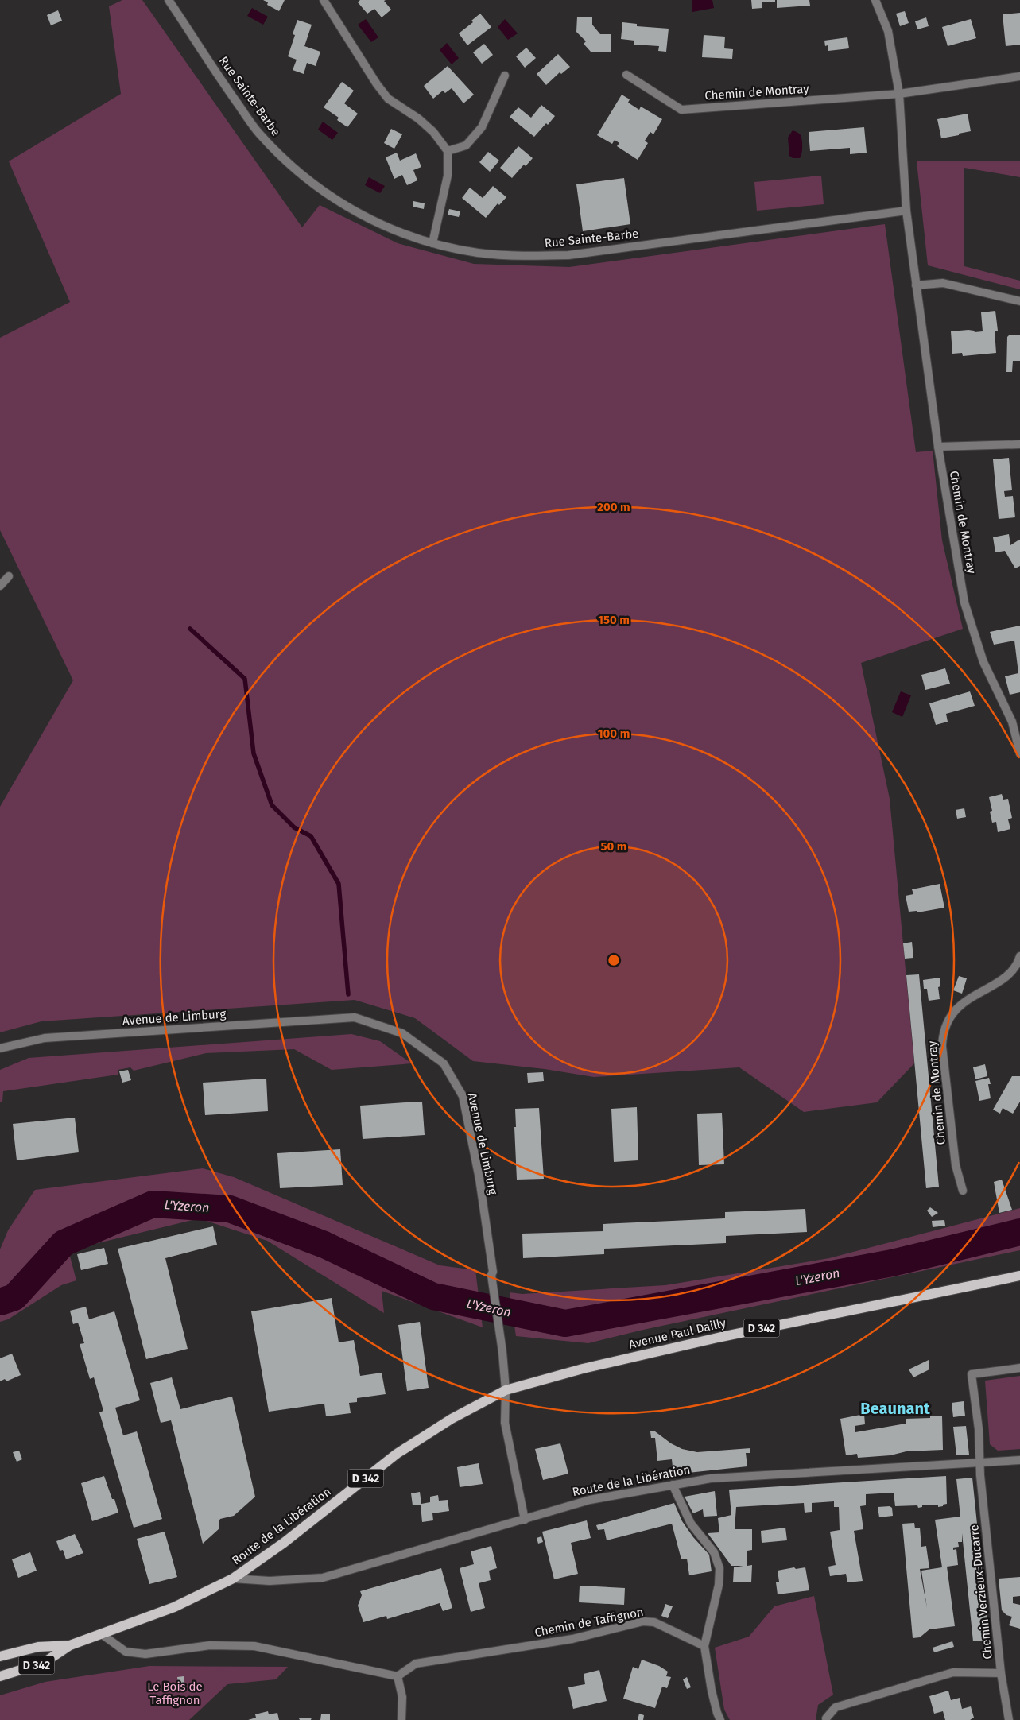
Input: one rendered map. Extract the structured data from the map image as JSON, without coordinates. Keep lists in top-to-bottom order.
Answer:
{
  "streets": {
    "main road": ["D 342", "Avenue Paul Dailly", "Route de la Libération"],
    "street": [
      "Chemin de Montray",
      "Rue Sainte-Barbe",
      "Avenue de Limburg",
      "Chemin Verzieux-Ducarre",
      "Chemin de Taffignon"
    ]
  },
  "crossings": [
    ["Chemin de Montray", "Rue Sainte-Barbe"],
    ["Avenue de Limburg", "Avenue Paul Dailly"],
    ["Avenue de Limburg", "Route de la Libération"],
    ["Avenue Paul Dailly", "Route de la Libération"],
    ["Route de la Libération", "Chemin Verzieux-Ducarre"]
  ],
  "districts": ["Beaunant"],
  "water": ["L'Yzeron"],
  "parks": ["Le Bois de Taffignon"],
  "rings": [
    "200 m",
    "150 m",
    "100 m",
    "50 m"
  ]
}
